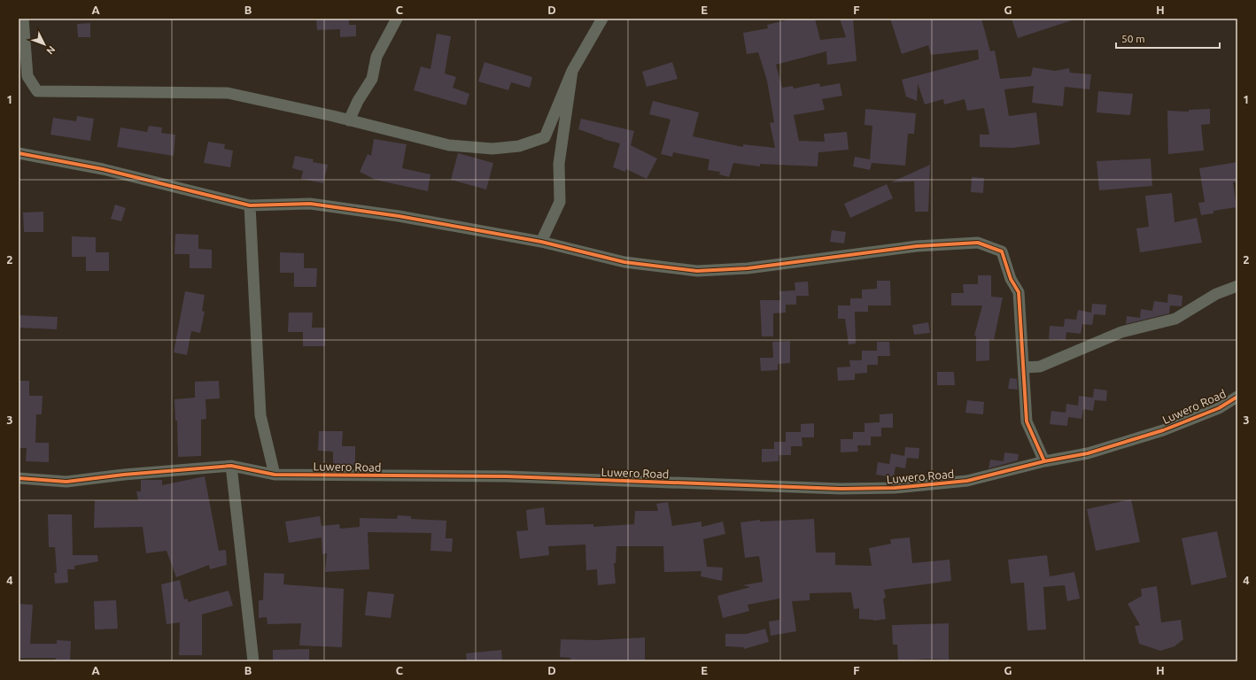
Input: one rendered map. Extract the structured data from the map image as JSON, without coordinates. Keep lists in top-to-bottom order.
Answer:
{
  "streets": {
    "street": ["Luwero Road"]
  },
  "scale_bar": "50 m",
  "north": "bottom right",
  "grid": {
    "columns": [
      "A",
      "B",
      "C",
      "D",
      "E",
      "F",
      "G",
      "H"
    ],
    "rows": [
      "1",
      "2",
      "3",
      "4"
    ]
  }
}
